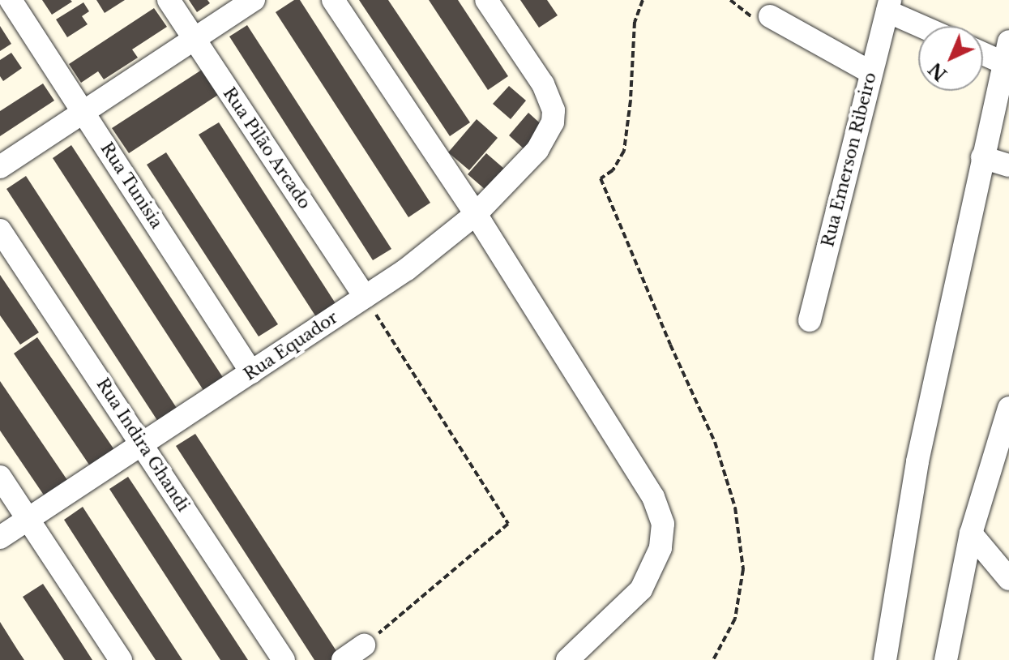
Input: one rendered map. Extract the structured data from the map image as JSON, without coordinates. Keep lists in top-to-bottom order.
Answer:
{
  "streets": {
    "street": [
      "Rua Pilão Arcado",
      "Rua Emerson Ribeiro",
      "Rua Tunisia",
      "Rua Equador",
      "Rua Indira Ghandi"
    ]
  },
  "crossings": [
    ["Rua Pilão Arcado", "Rua Equador"],
    ["Rua Tunisia", "Rua Equador"],
    ["Rua Equador", "Rua Indira Ghandi"]
  ],
  "north": "bottom left"
}
